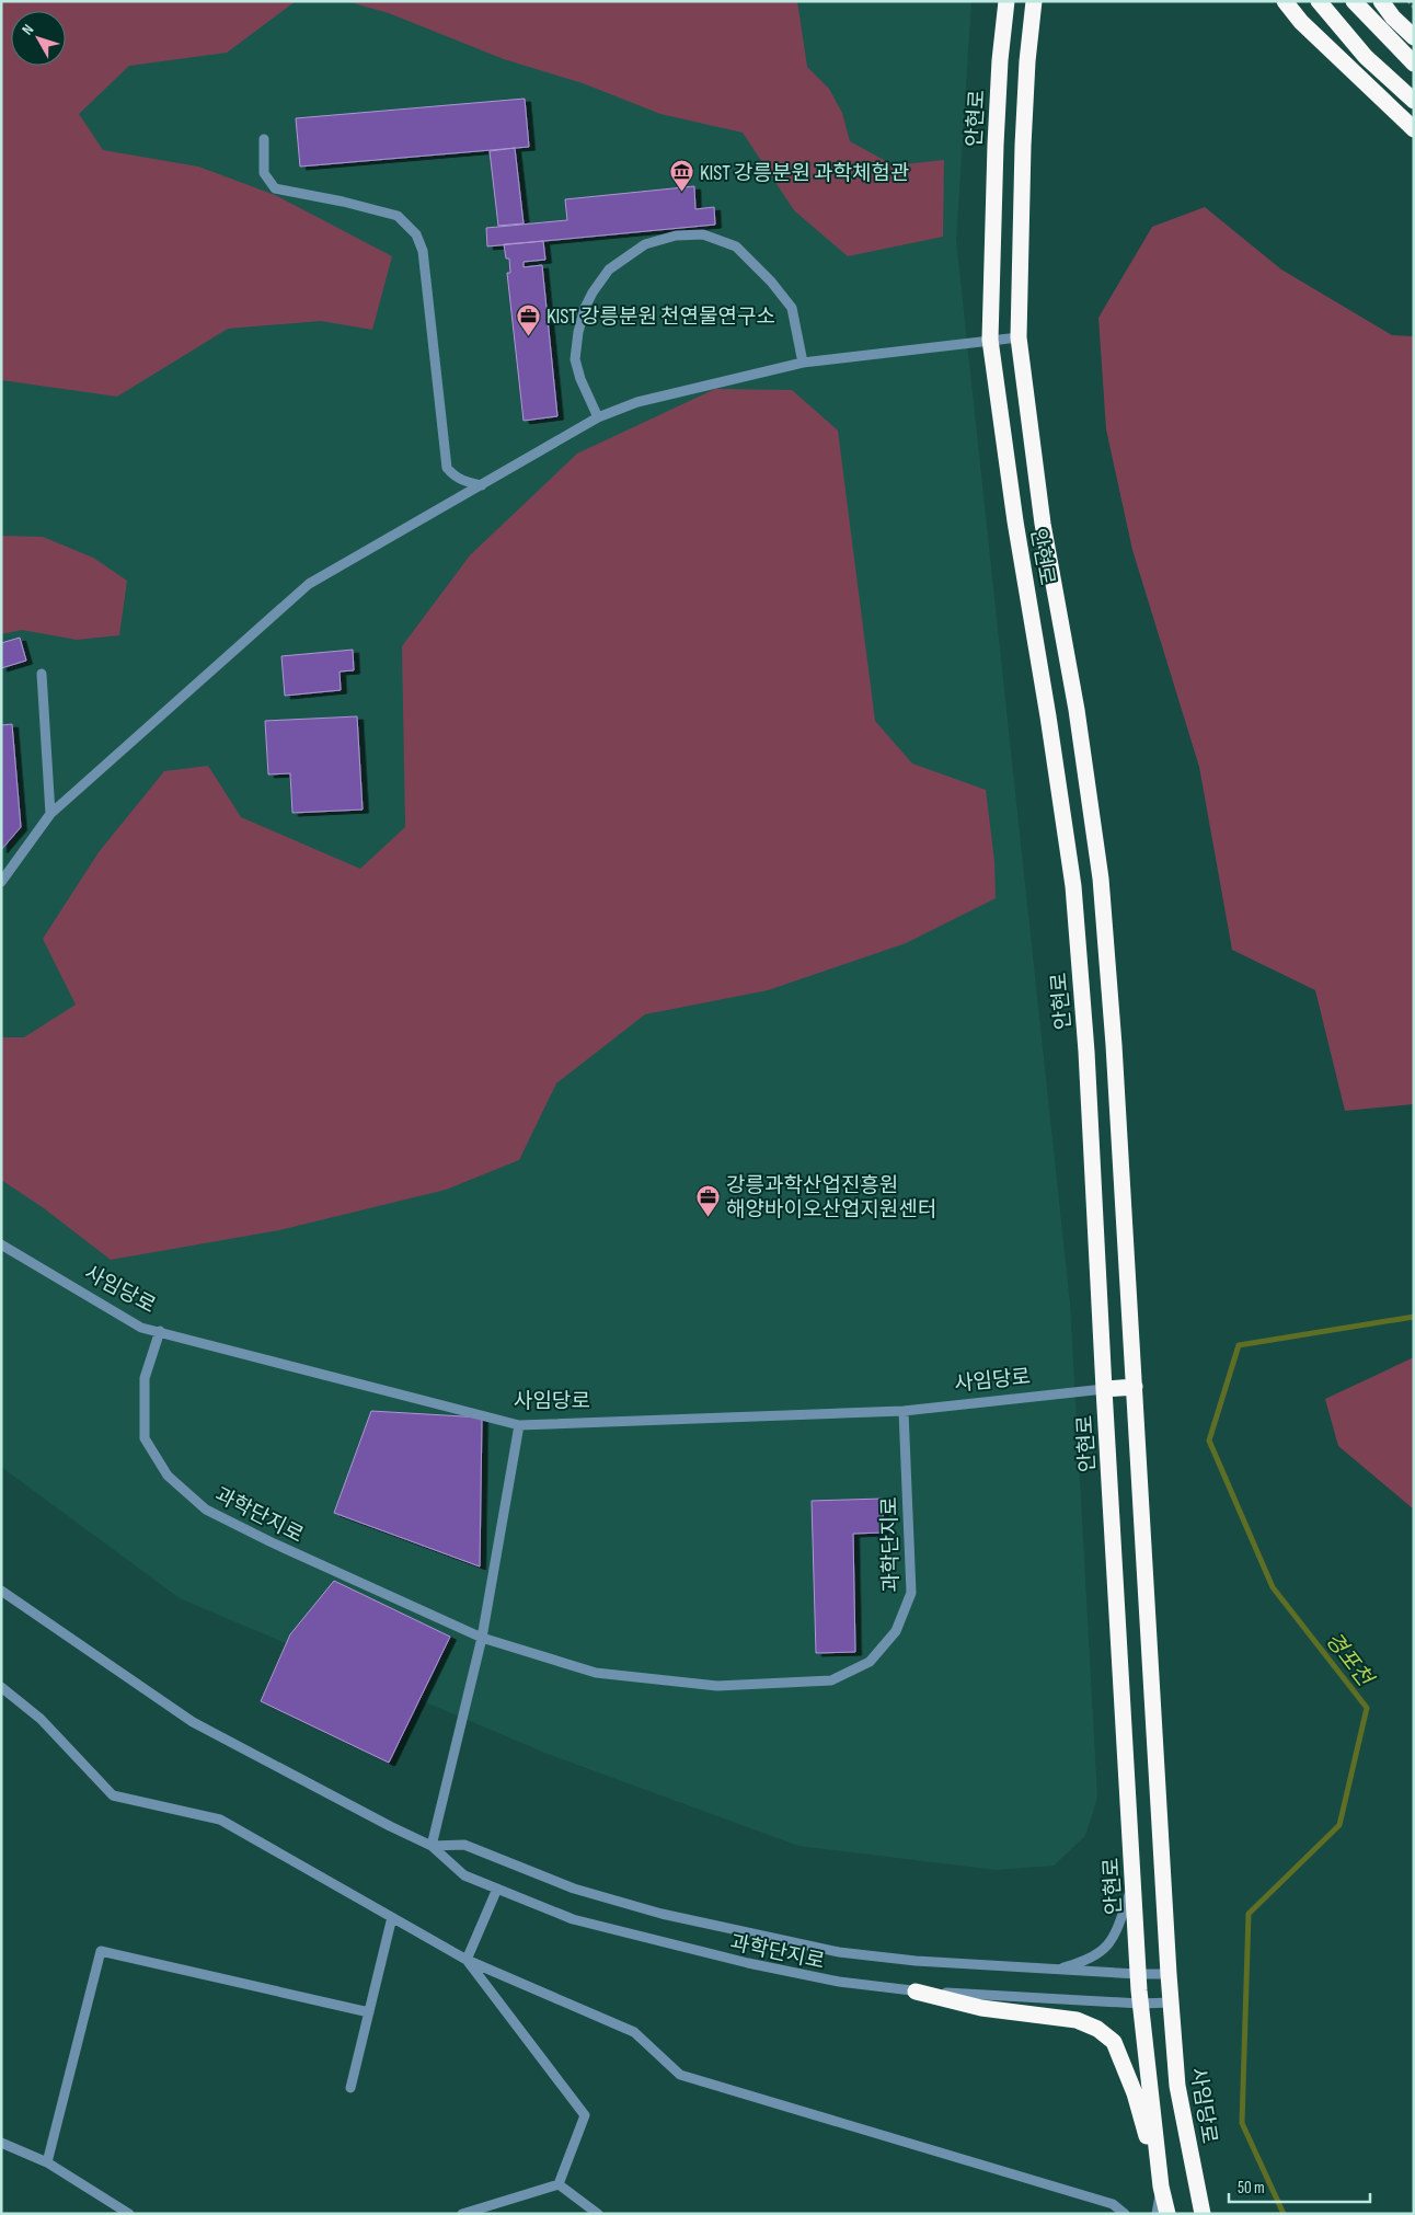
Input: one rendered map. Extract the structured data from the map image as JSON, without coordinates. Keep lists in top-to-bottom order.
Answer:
{
  "streets": {
    "highway": ["안현로", "사임당로"],
    "street": ["과학단지로"]
  },
  "crossings": [
    ["안현로", "사임당로"],
    ["안현로", "과학단지로"],
    ["사임당로", "과학단지로"]
  ],
  "water": ["경포천"],
  "places": {
    "museum": ["KIST 강릉분원 과학체험관"],
    "office": ["KIST 강릉분원 천연물연구소", "강릉과학산업진흥원 해양바이오산업지원센터"]
  },
  "scale_bar": "50 m",
  "north": "top left"
}
